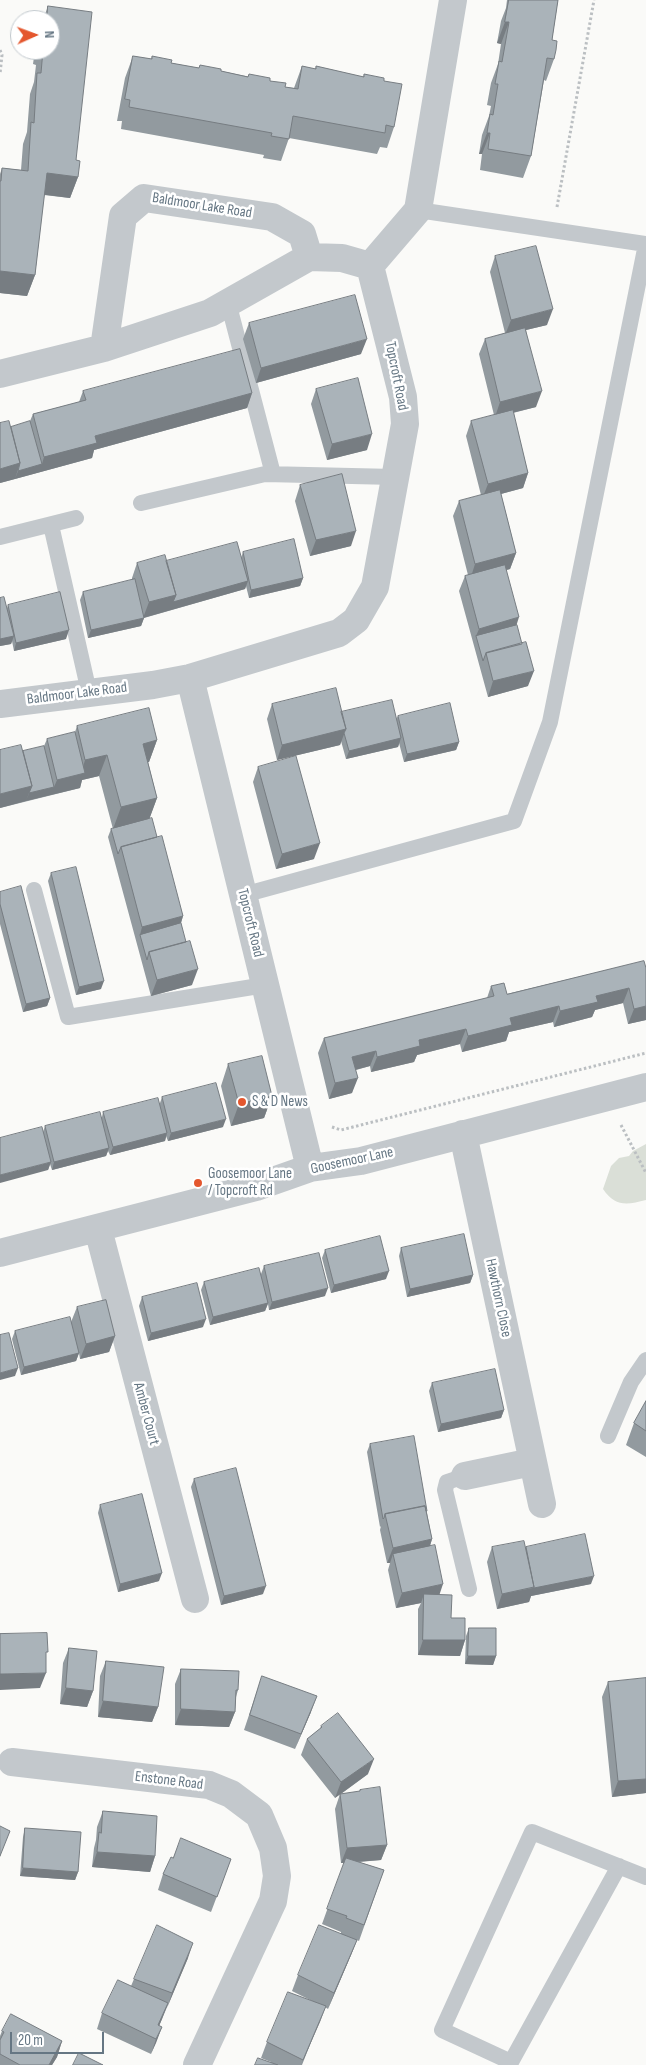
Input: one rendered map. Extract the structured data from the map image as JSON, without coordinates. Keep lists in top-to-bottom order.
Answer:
{
  "streets": {
    "street": [
      "Baldmoor Lake Road",
      "Topcroft Road",
      "Goosemoor Lane",
      "Hawthorn Close",
      "Amber Court",
      "Enstone Road"
    ]
  },
  "crossings": [
    ["Baldmoor Lake Road", "Topcroft Road"],
    ["Topcroft Road", "Goosemoor Lane"],
    ["Goosemoor Lane", "Hawthorn Close"],
    ["Goosemoor Lane", "Amber Court"]
  ],
  "places": ["S & D News", "Goosemoor Lane / Topcroft Rd"],
  "scale_bar": "20 m",
  "north": "right"
}
